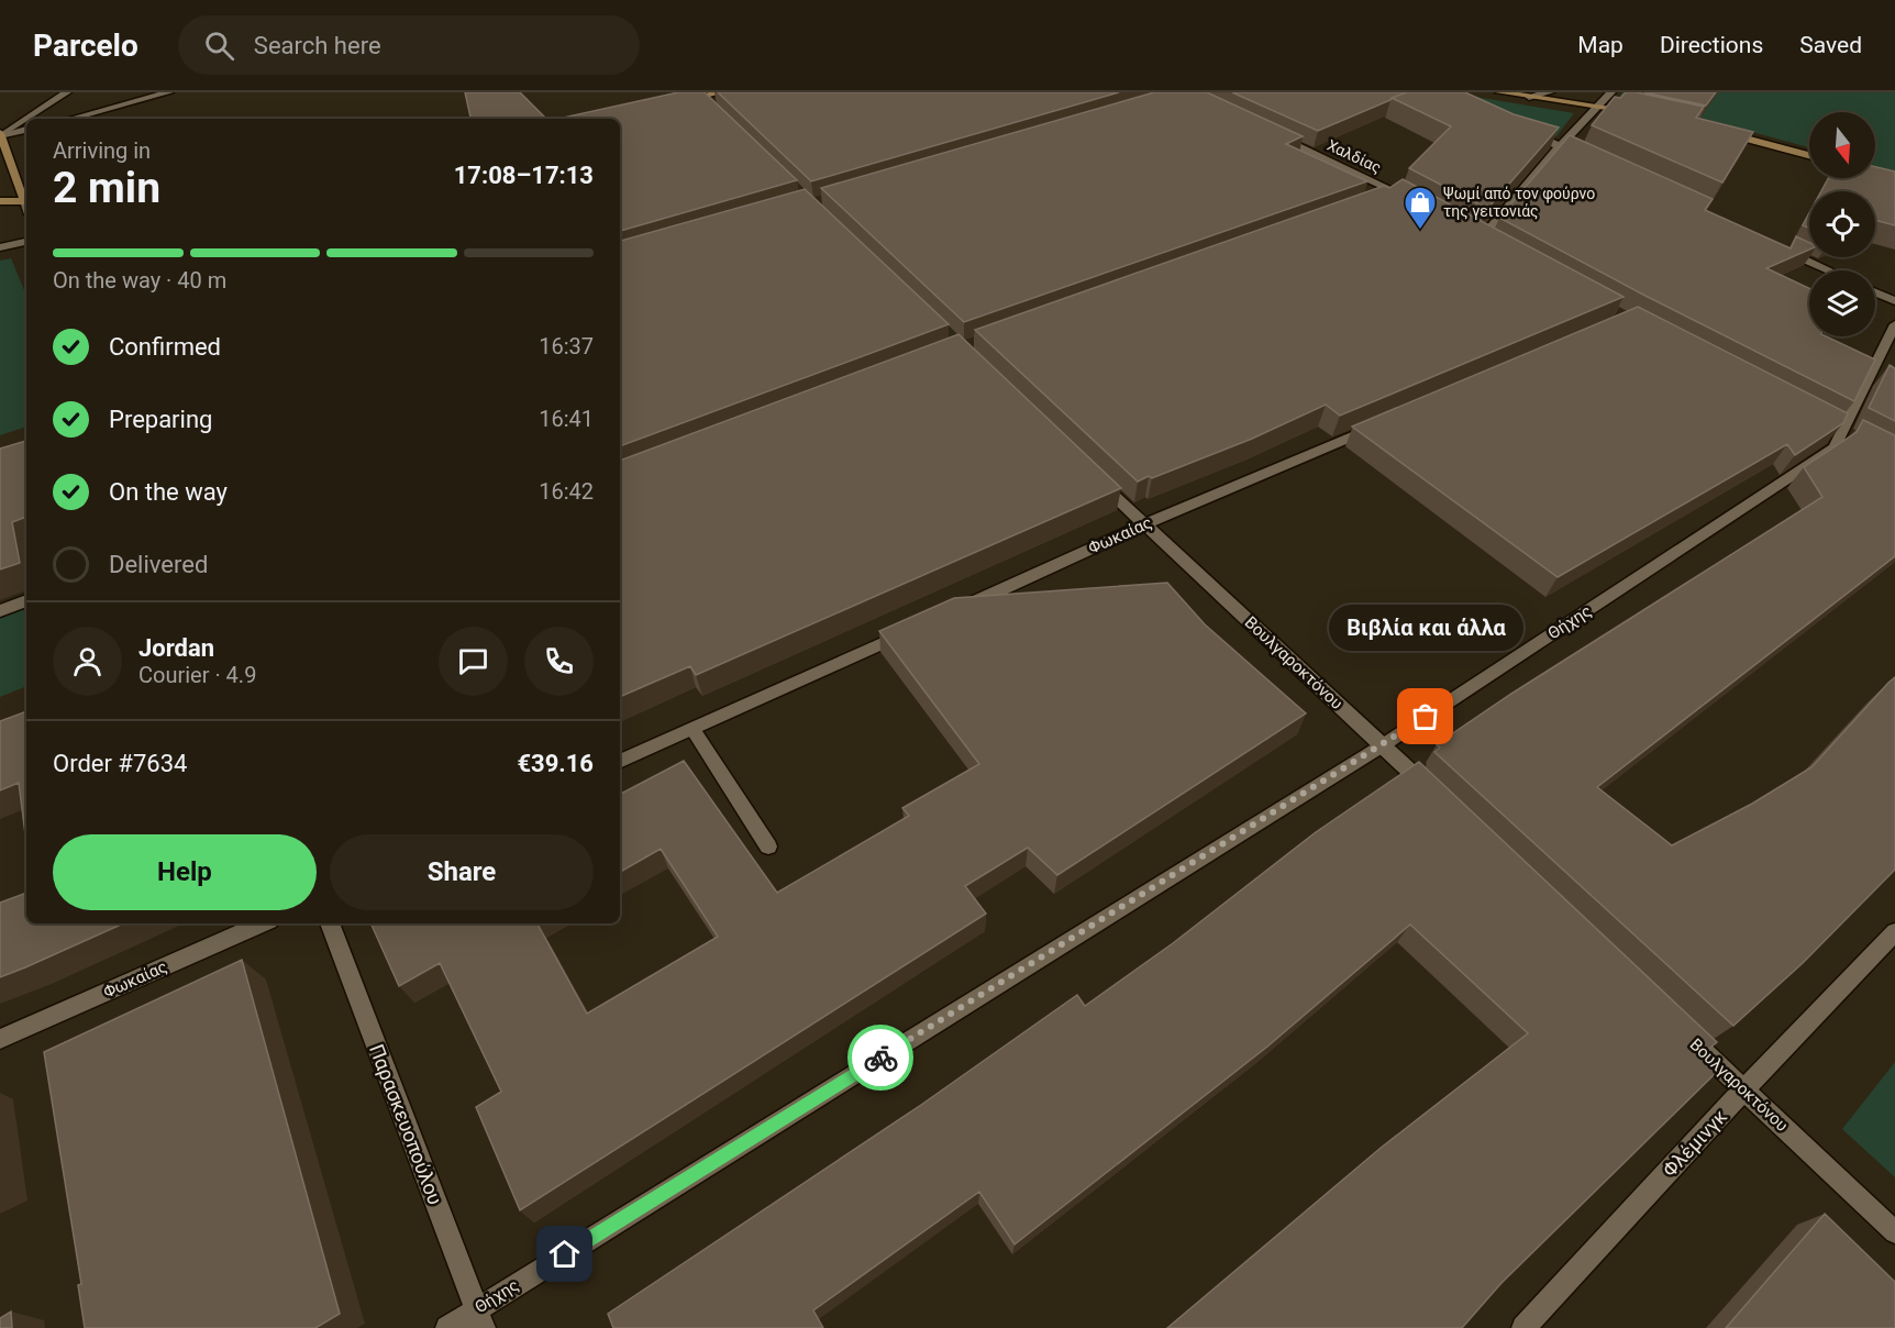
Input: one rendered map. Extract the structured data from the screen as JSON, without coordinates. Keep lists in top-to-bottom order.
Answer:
{
  "streets": {
    "street": [
      "Χαλδίας",
      "Φωκαίας",
      "Θήχης",
      "Βουλγαροκτόνου",
      "Παρασκευοπούλου",
      "Φλέμινγκ"
    ]
  },
  "crossings": [
    ["Φωκαίας", "Βουλγαροκτόνου"],
    ["Θήχης", "Βουλγαροκτόνου"],
    ["Θήχης", "Παρασκευοπούλου"],
    ["Βουλγαροκτόνου", "Φλέμινγκ"]
  ],
  "places": {
    "shop": ["Ψωμί από τον φούρνο της γειτονιάς"],
    "other": ["Βιβλία και άλλα"]
  },
  "north": "bottom",
  "page": {
    "header": "Parcelo",
    "search": "Search here",
    "nav": ["Map", "Directions", "Saved"],
    "heading": ["2 min", "Arriving in", "17:08–17:13"],
    "panel": [
      "Jordan",
      "Courier · 4.9",
      "Order #7634",
      "€39.16"
    ],
    "bar": "On the way · 40 m",
    "list": [
      ["Confirmed", "16:37"],
      ["Preparing", "16:41"],
      ["On the way", "16:42"],
      "Delivered"
    ],
    "bubble": "Βιβλία και άλλα",
    "buttons": ["Help", "Share"]
  }
}
